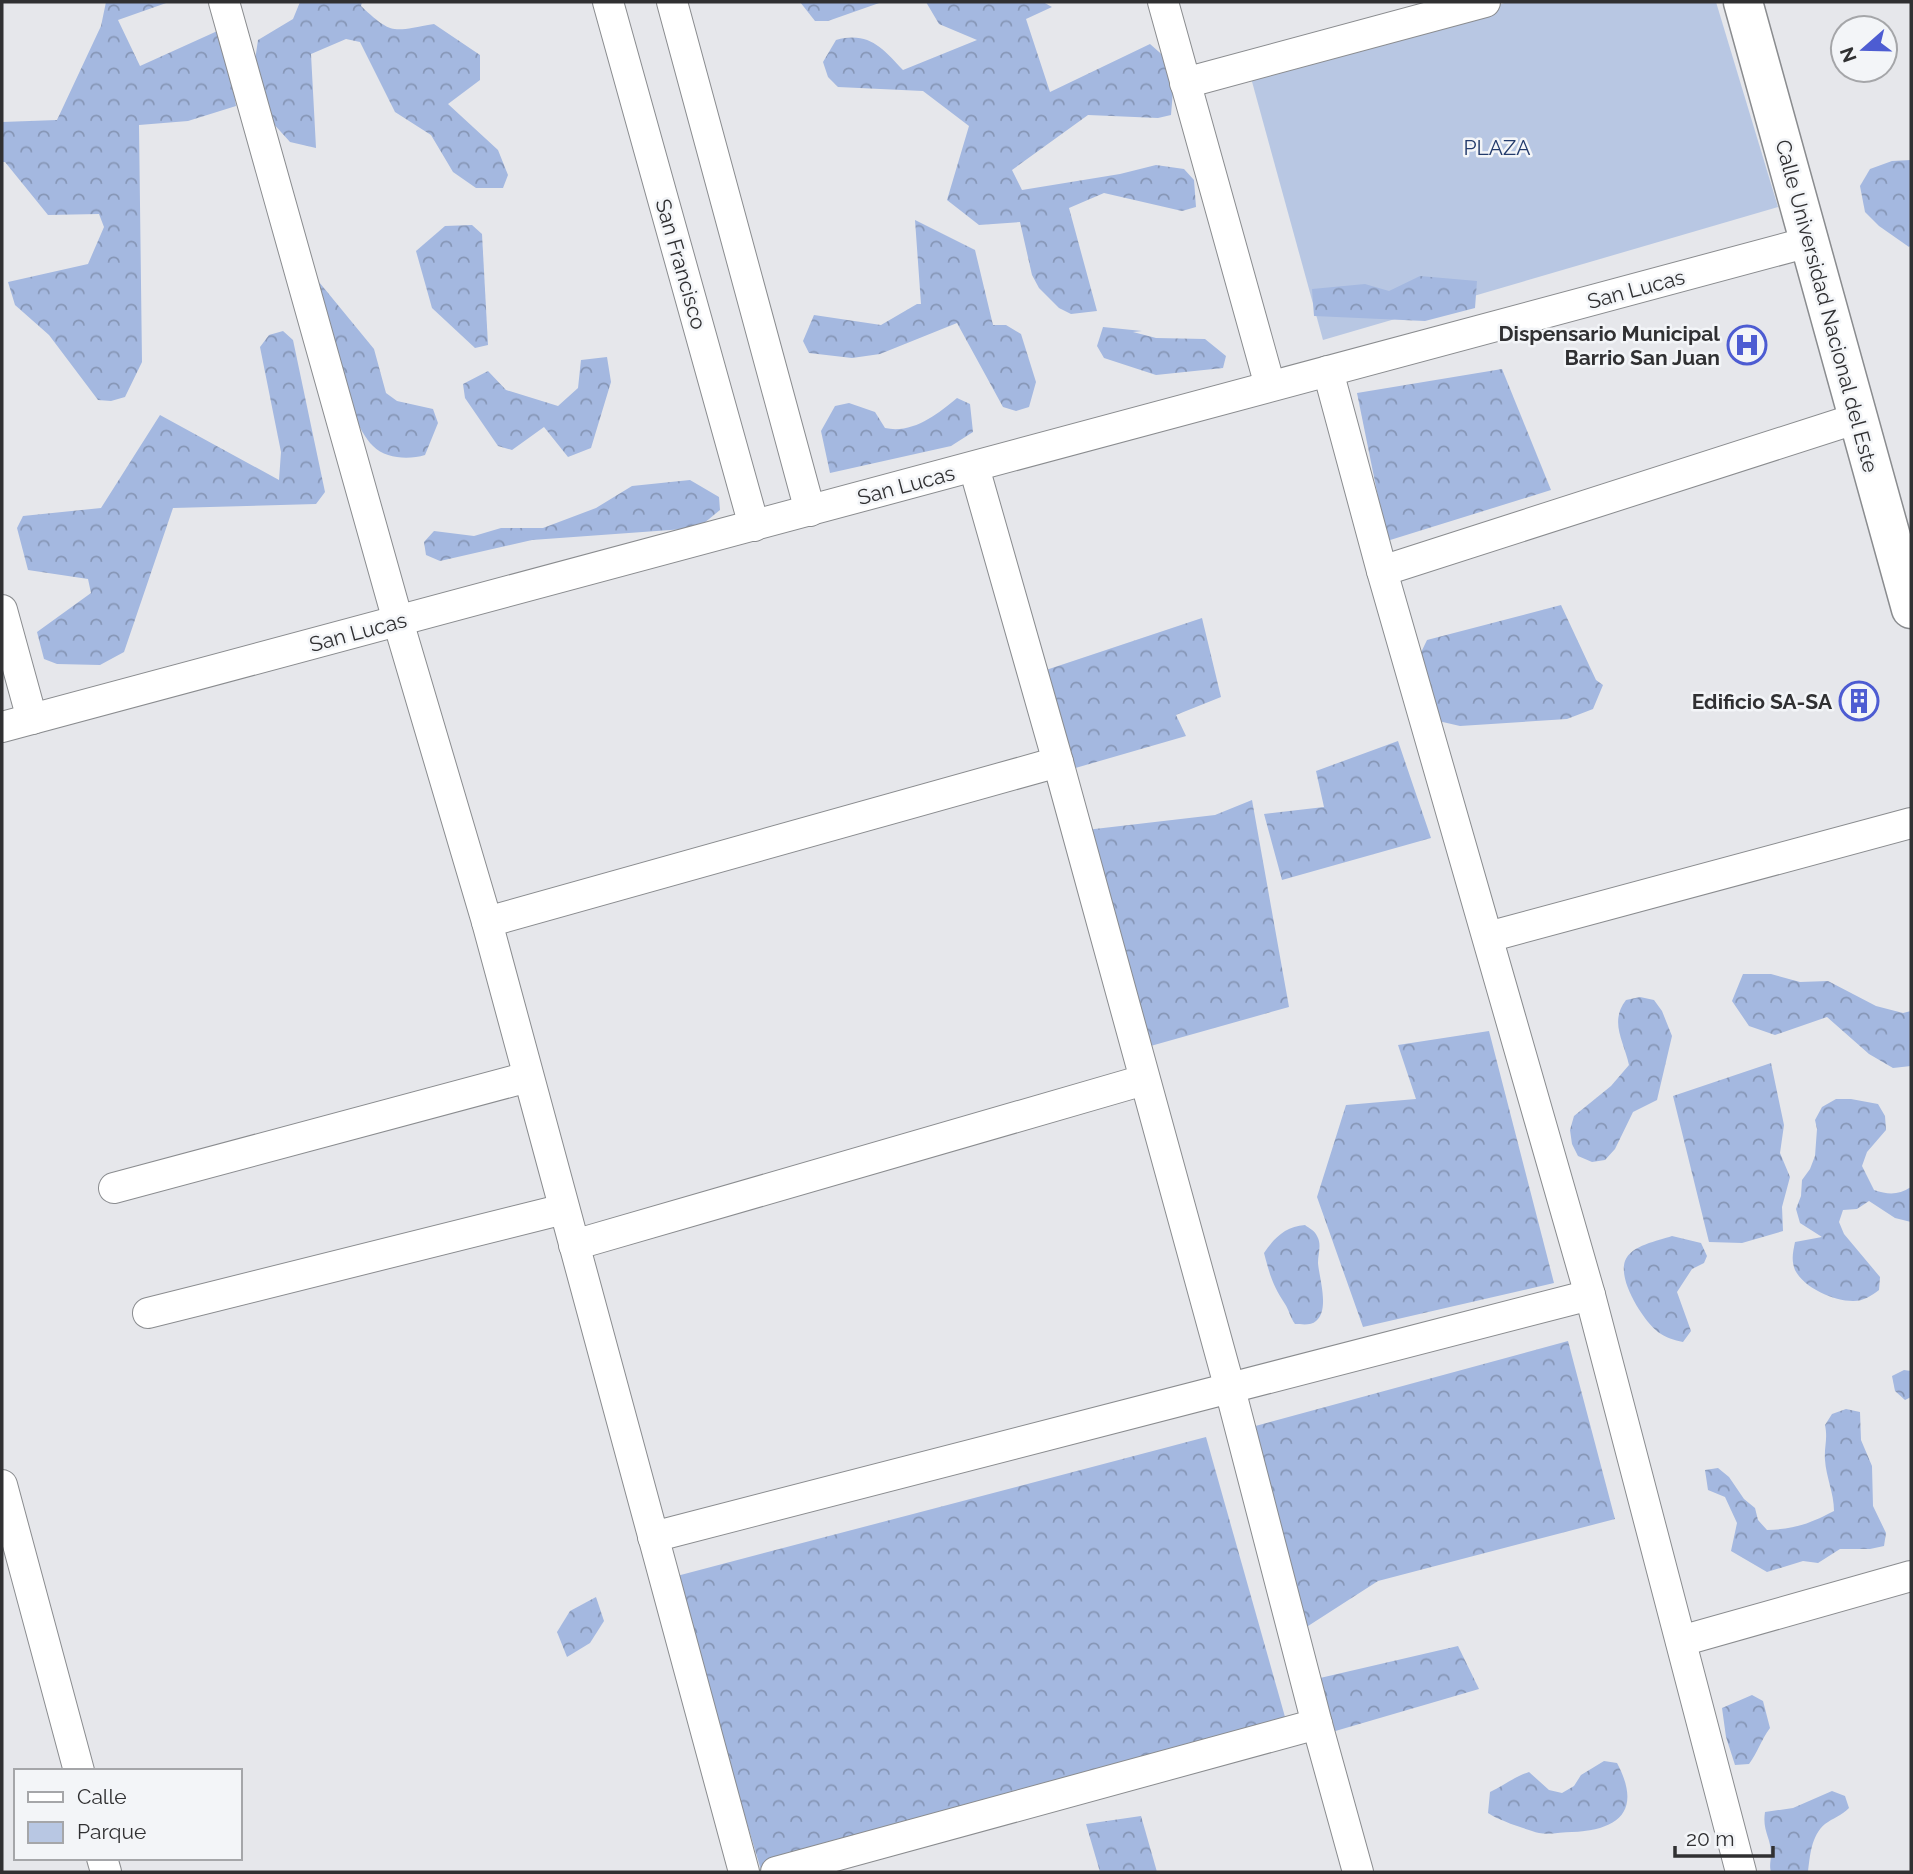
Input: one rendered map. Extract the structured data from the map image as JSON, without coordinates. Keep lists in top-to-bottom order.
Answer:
{
  "streets": {
    "street": ["San Francisco", "San Lucas", "Calle Universidad Nacional del Este"]
  },
  "crossings": [
    ["San Francisco", "San Lucas"],
    ["San Lucas", "Calle Universidad Nacional del Este"]
  ],
  "parks": ["PLAZA"],
  "places": {
    "hospital": ["Dispensario Municipal Barrio San Juan"],
    "building": ["Edificio SA-SA"]
  },
  "legend": ["Calle", "Parque"],
  "scale_bar": "20 m",
  "north": "left"
}
